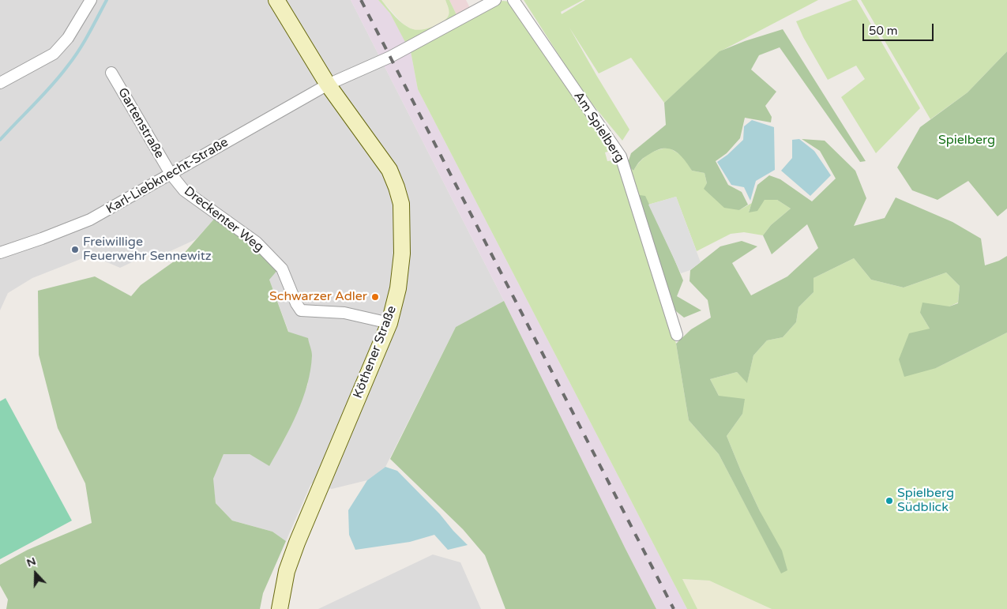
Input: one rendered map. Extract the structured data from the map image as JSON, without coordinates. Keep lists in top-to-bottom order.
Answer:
{
  "streets": {
    "main road": ["Köthener Straße"],
    "street": [
      "Gartenstraße",
      "Am Spielberg",
      "Karl-Liebknecht-Straße",
      "Dreckenter Weg"
    ]
  },
  "crossings": [
    ["Gartenstraße", "Karl-Liebknecht-Straße"],
    ["Gartenstraße", "Dreckenter Weg"],
    ["Karl-Liebknecht-Straße", "Dreckenter Weg"],
    ["Karl-Liebknecht-Straße", "Köthener Straße"],
    ["Dreckenter Weg", "Köthener Straße"]
  ],
  "parks": ["Spielberg"],
  "places": ["Freiwillige Feuerwehr Sennewitz", "Schwarzer Adler", "Spielberg Südblick"],
  "scale_bar": "50 m",
  "north": "top"
}
